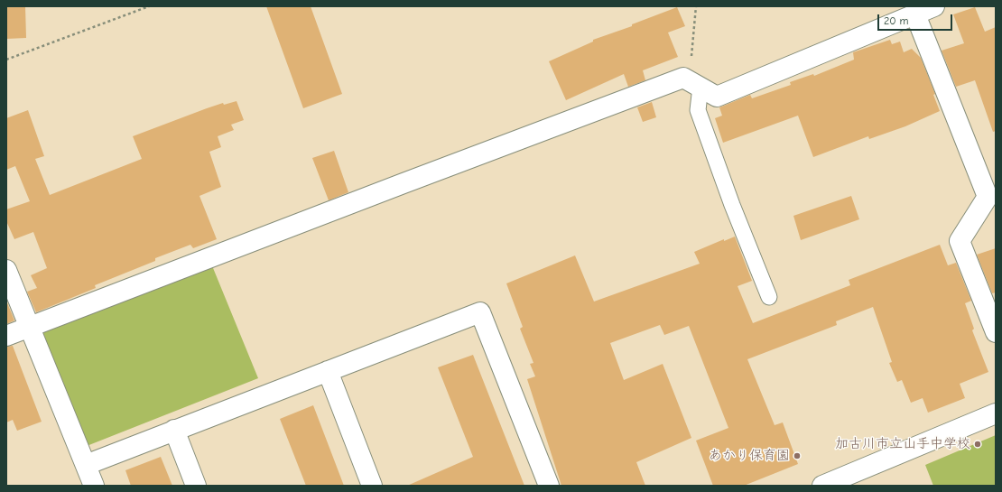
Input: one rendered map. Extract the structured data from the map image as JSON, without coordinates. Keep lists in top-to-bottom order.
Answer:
{
  "places": ["加古川市立山手中学校", "あかり保育園"],
  "scale_bar": "20 m"
}
